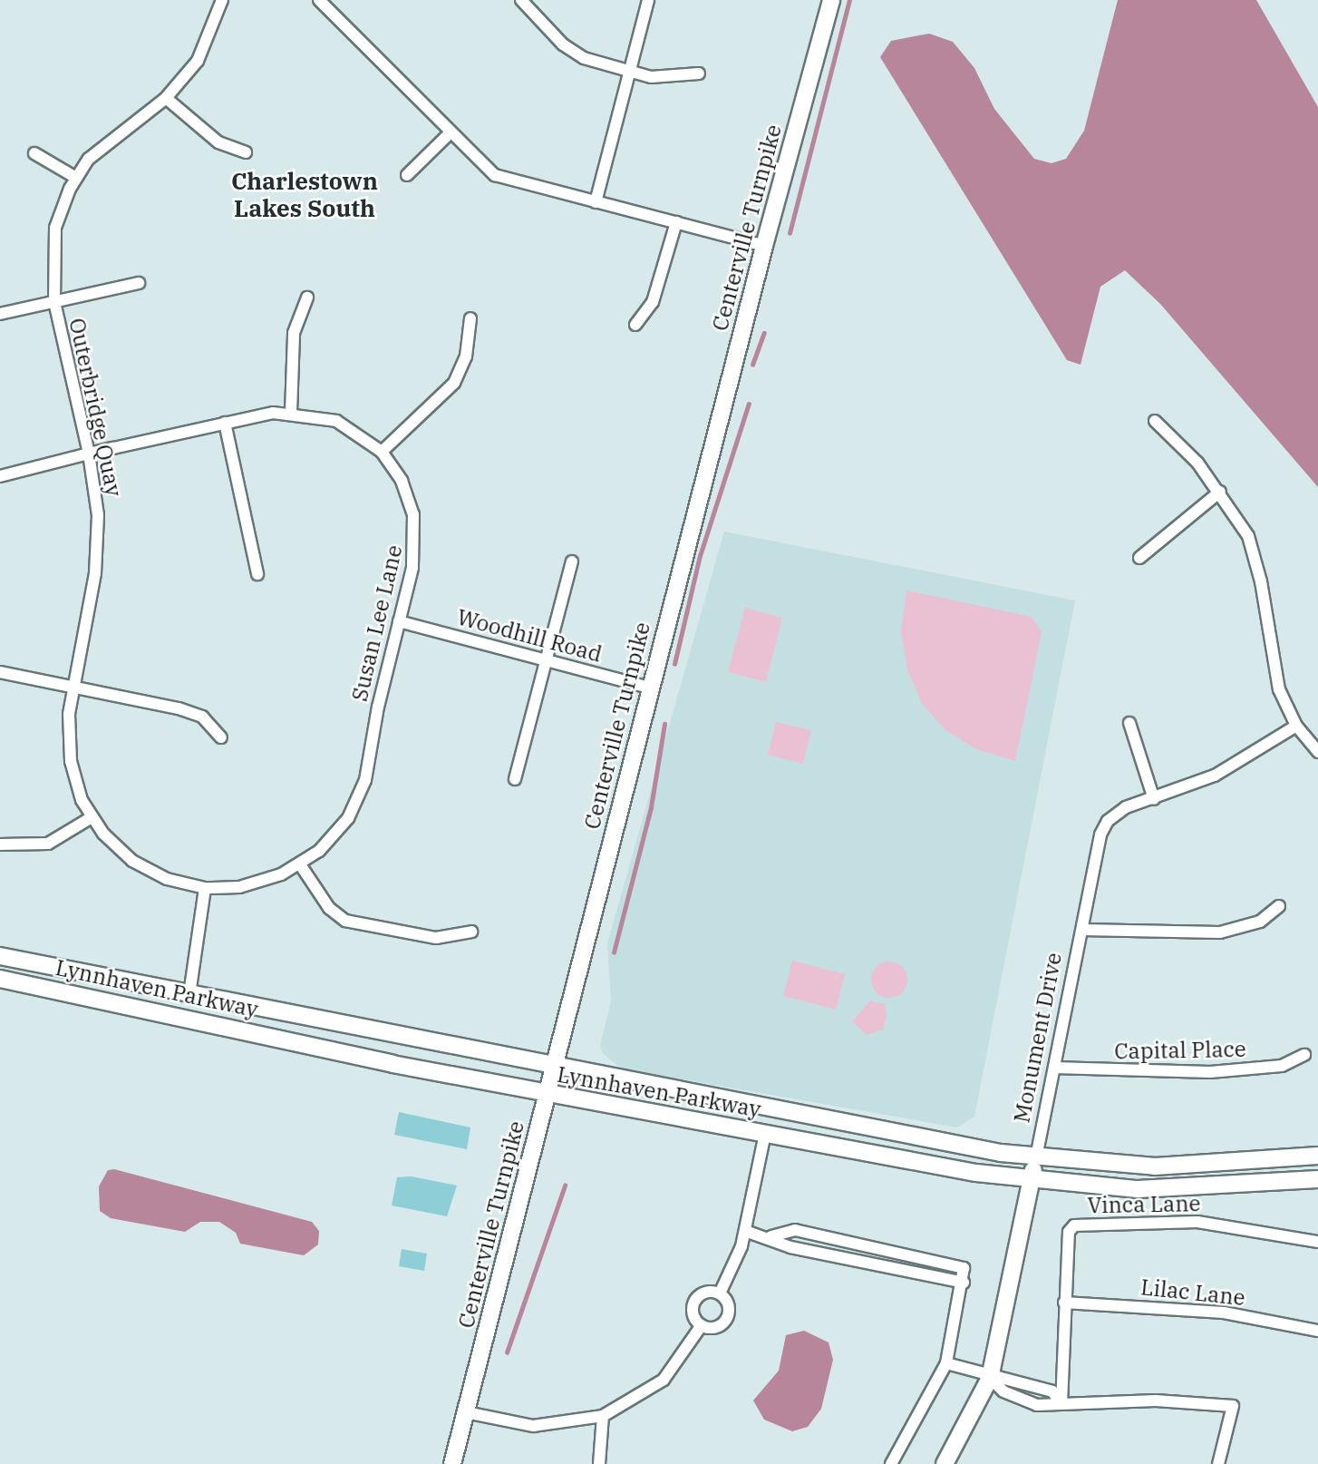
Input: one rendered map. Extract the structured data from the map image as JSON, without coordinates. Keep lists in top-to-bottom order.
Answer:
{
  "streets": {
    "main road": ["Centerville Turnpike", "Lynnhaven Parkway", "Monument Drive"],
    "street": [
      "Outerbridge Quay",
      "Susan Lee Lane",
      "Woodhill Road",
      "Capital Place",
      "Vinca Lane",
      "Lilac Lane"
    ]
  },
  "crossings": [
    ["Centerville Turnpike", "Woodhill Road"],
    ["Centerville Turnpike", "Lynnhaven Parkway"],
    ["Outerbridge Quay", "Susan Lee Lane"],
    ["Susan Lee Lane", "Woodhill Road"],
    ["Lynnhaven Parkway", "Monument Drive"],
    ["Monument Drive", "Capital Place"],
    ["Vinca Lane", "Lilac Lane"]
  ],
  "districts": ["Charlestown Lakes South"]
}
